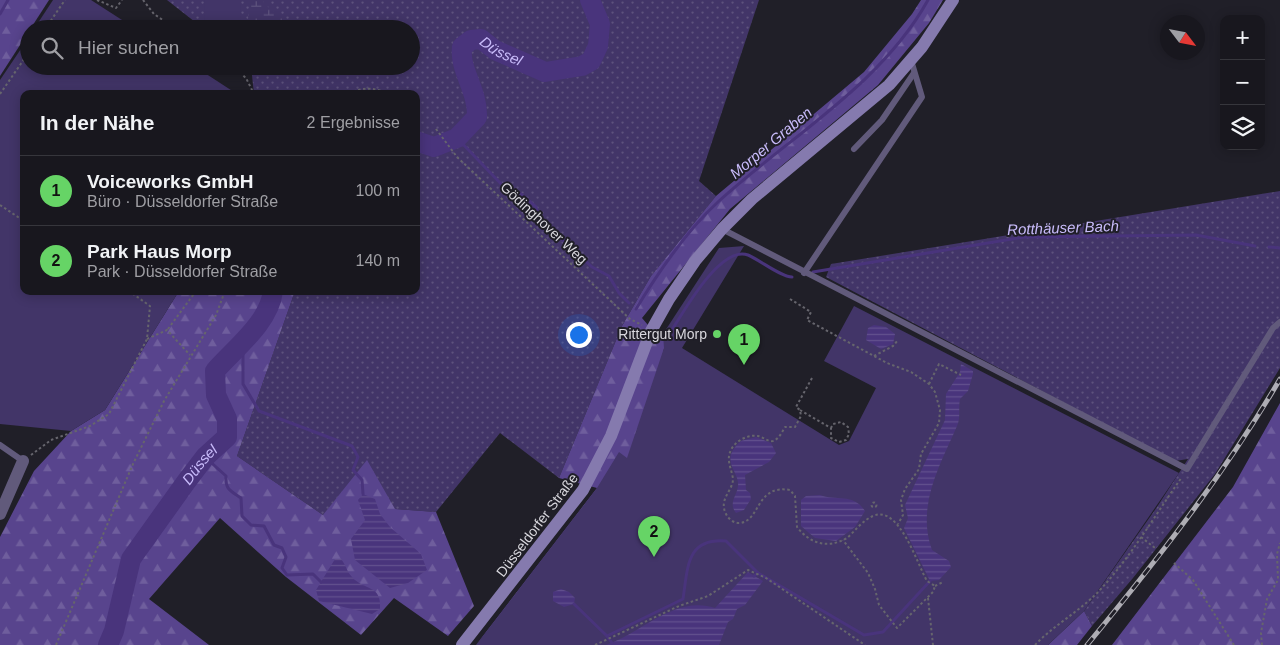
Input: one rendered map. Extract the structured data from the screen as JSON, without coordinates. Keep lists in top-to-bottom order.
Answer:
{
  "streets": {
    "main road": ["Düsseldorfer Straße"],
    "path": ["Gödinghover Weg"]
  },
  "water": ["Düssel", "Morper Graben", "Rotthäuser Bach"],
  "places": ["Rittergut Morp"],
  "north": "bottom right",
  "page": {
    "map_buttons": ["+", "−"],
    "search": "Hier suchen",
    "heading": ["In der Nähe", "2 Ergebnisse"],
    "list": [
      {
        "mark": "1",
        "name": "Voiceworks GmbH",
        "note": "Büro · Düsseldorfer Straße",
        "value": "100 m"
      },
      {
        "mark": "2",
        "name": "Park Haus Morp",
        "note": "Park · Düsseldorfer Straße",
        "value": "140 m"
      }
    ],
    "pins": ["1", "2"]
  }
}
